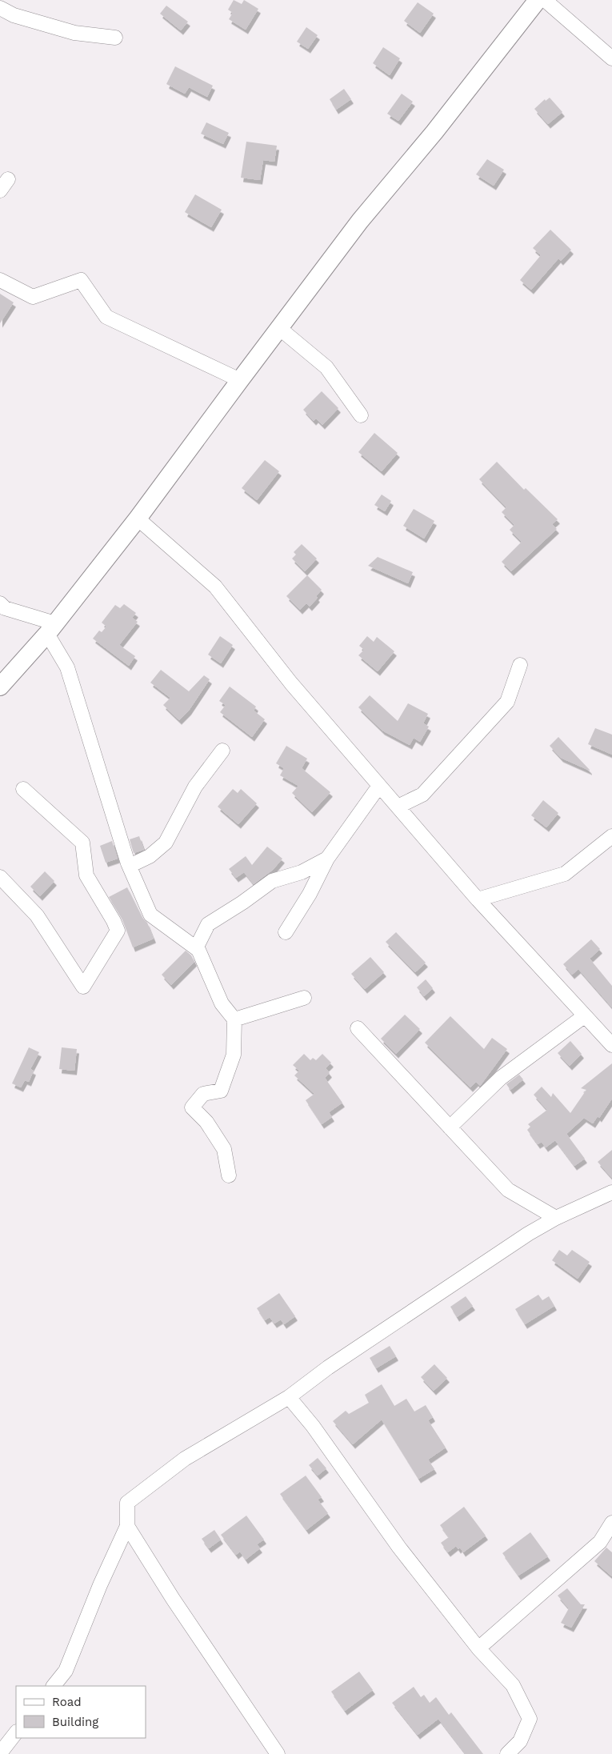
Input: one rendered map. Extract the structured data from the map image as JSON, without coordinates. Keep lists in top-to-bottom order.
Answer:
{
  "legend": ["Road", "Building"]
}
